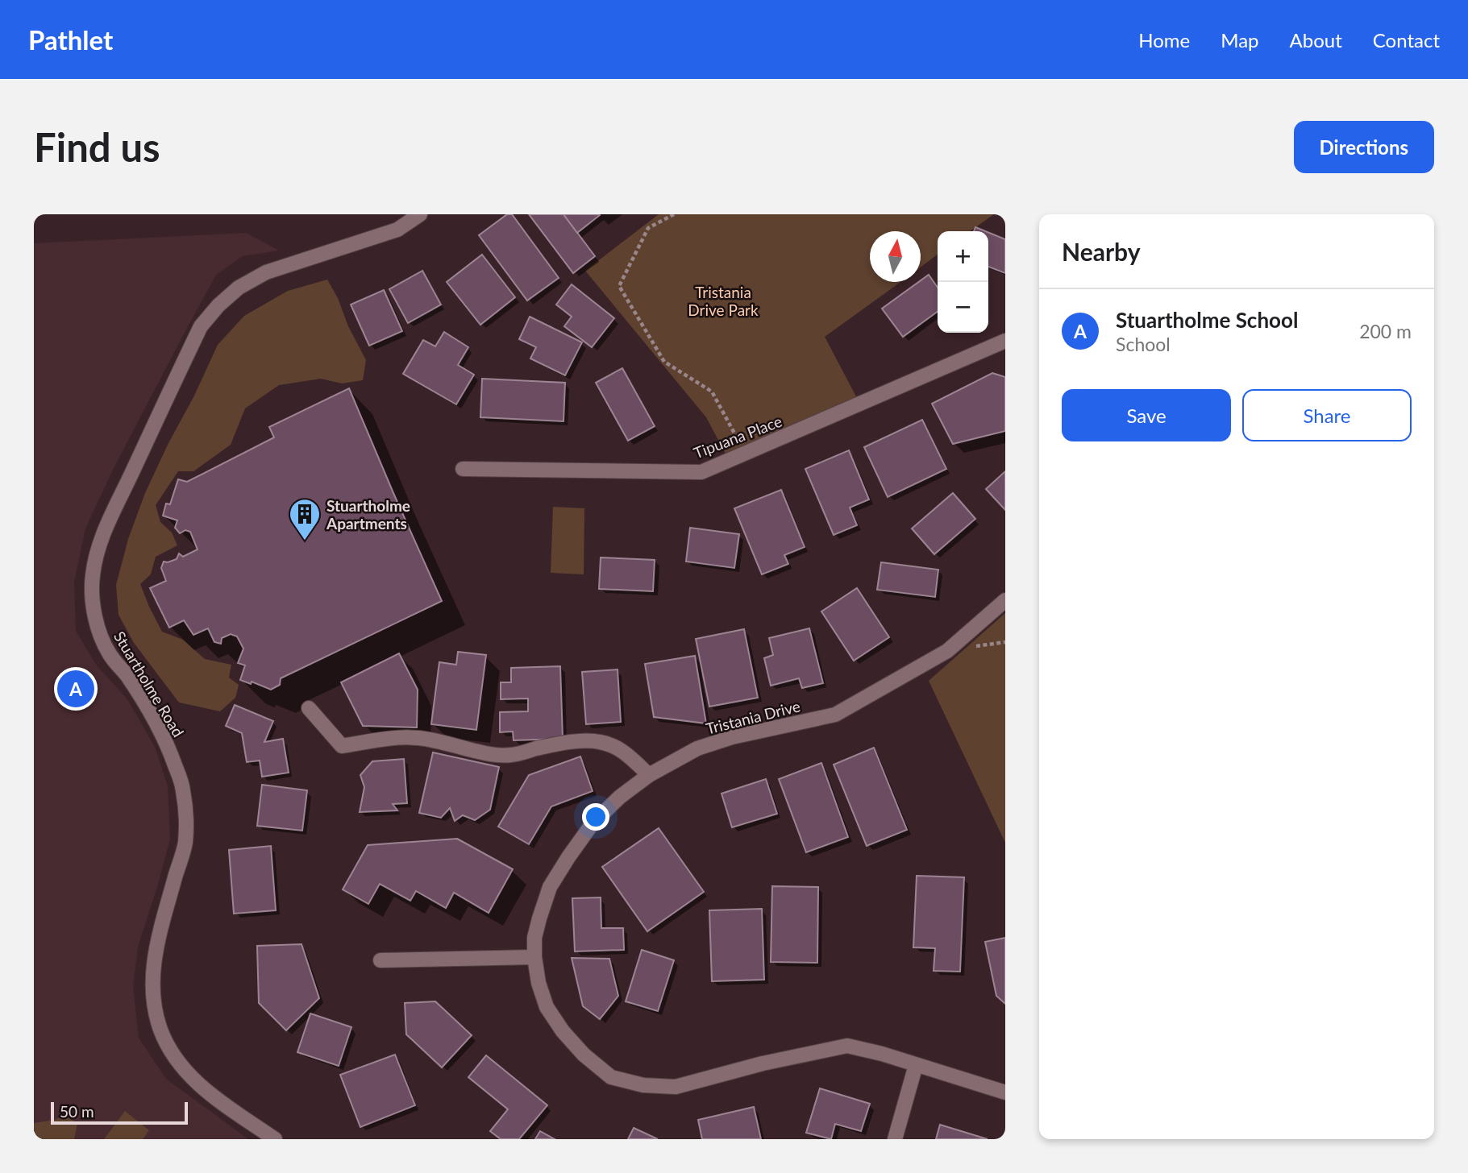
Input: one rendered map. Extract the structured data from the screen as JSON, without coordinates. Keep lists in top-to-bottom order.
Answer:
{
  "streets": {
    "street": ["Tipuana Place", "Stuartholme Road", "Tristania Drive"]
  },
  "parks": ["Tristania Drive Park"],
  "places": {
    "building": ["Stuartholme Apartments"]
  },
  "scale_bar": "50 m",
  "north": "top",
  "page": {
    "header": "Pathlet",
    "nav": [
      "Home",
      "Map",
      "About",
      "Contact"
    ],
    "buttons": [
      "Directions",
      ["Save", "Share"]
    ],
    "title": "Find us",
    "heading": "Nearby",
    "map_buttons": ["+", "−"],
    "list": [
      {
        "mark": "A",
        "name": "Stuartholme School",
        "note": "School",
        "value": "200 m"
      }
    ],
    "pins": "A",
    "scale": "50 m"
  }
}
